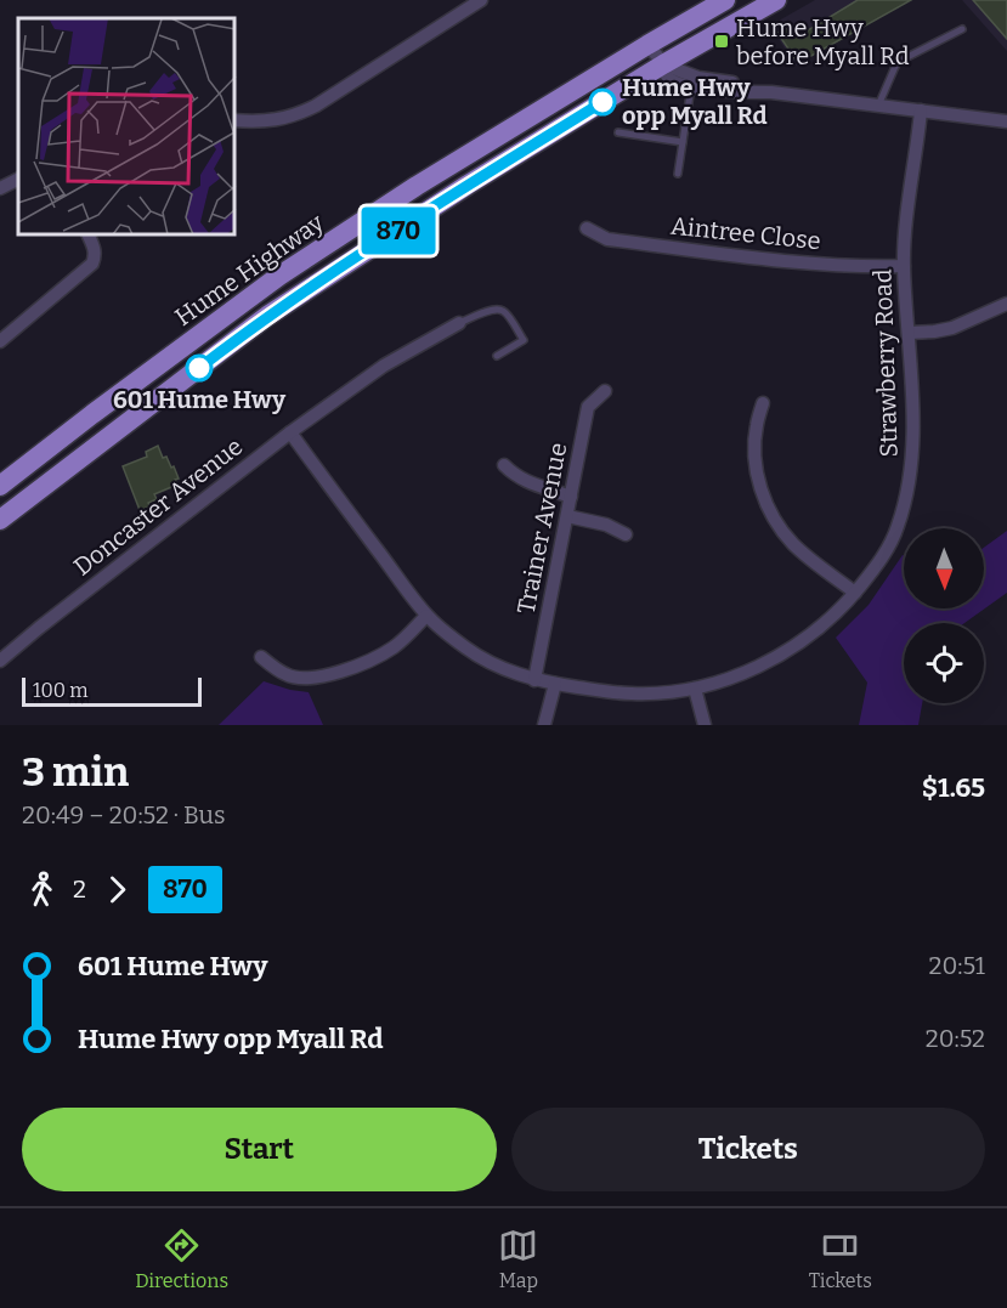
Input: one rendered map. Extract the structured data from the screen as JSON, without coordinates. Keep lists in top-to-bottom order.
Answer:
{
  "streets": {
    "highway": ["Hume Highway"],
    "street": [
      "Aintree Close",
      "Strawberry Road",
      "Doncaster Avenue",
      "Trainer Avenue"
    ]
  },
  "crossings": [
    ["Aintree Close", "Strawberry Road"],
    ["Strawberry Road", "Doncaster Avenue"],
    ["Strawberry Road", "Trainer Avenue"]
  ],
  "places": {
    "transit": ["Hume Hwy before Myall Rd"],
    "other": ["Hume Hwy opp Myall Rd", "601 Hume Hwy"]
  },
  "lines": ["bus line 870"],
  "scale_bar": "100 m",
  "north": "bottom",
  "page": {
    "on_map": "870",
    "scale": "100 m",
    "heading": ["3 min", "20:49 – 20:52 · Bus", "$1.65"],
    "legs": ["2", "870"],
    "list": [
      {
        "name": "601 Hume Hwy",
        "value": "20:51"
      },
      {
        "name": "Hume Hwy opp Myall Rd",
        "value": "20:52"
      }
    ],
    "buttons": ["Start", "Tickets"],
    "tabs": ["Directions", "Map", "Tickets"]
  }
}
